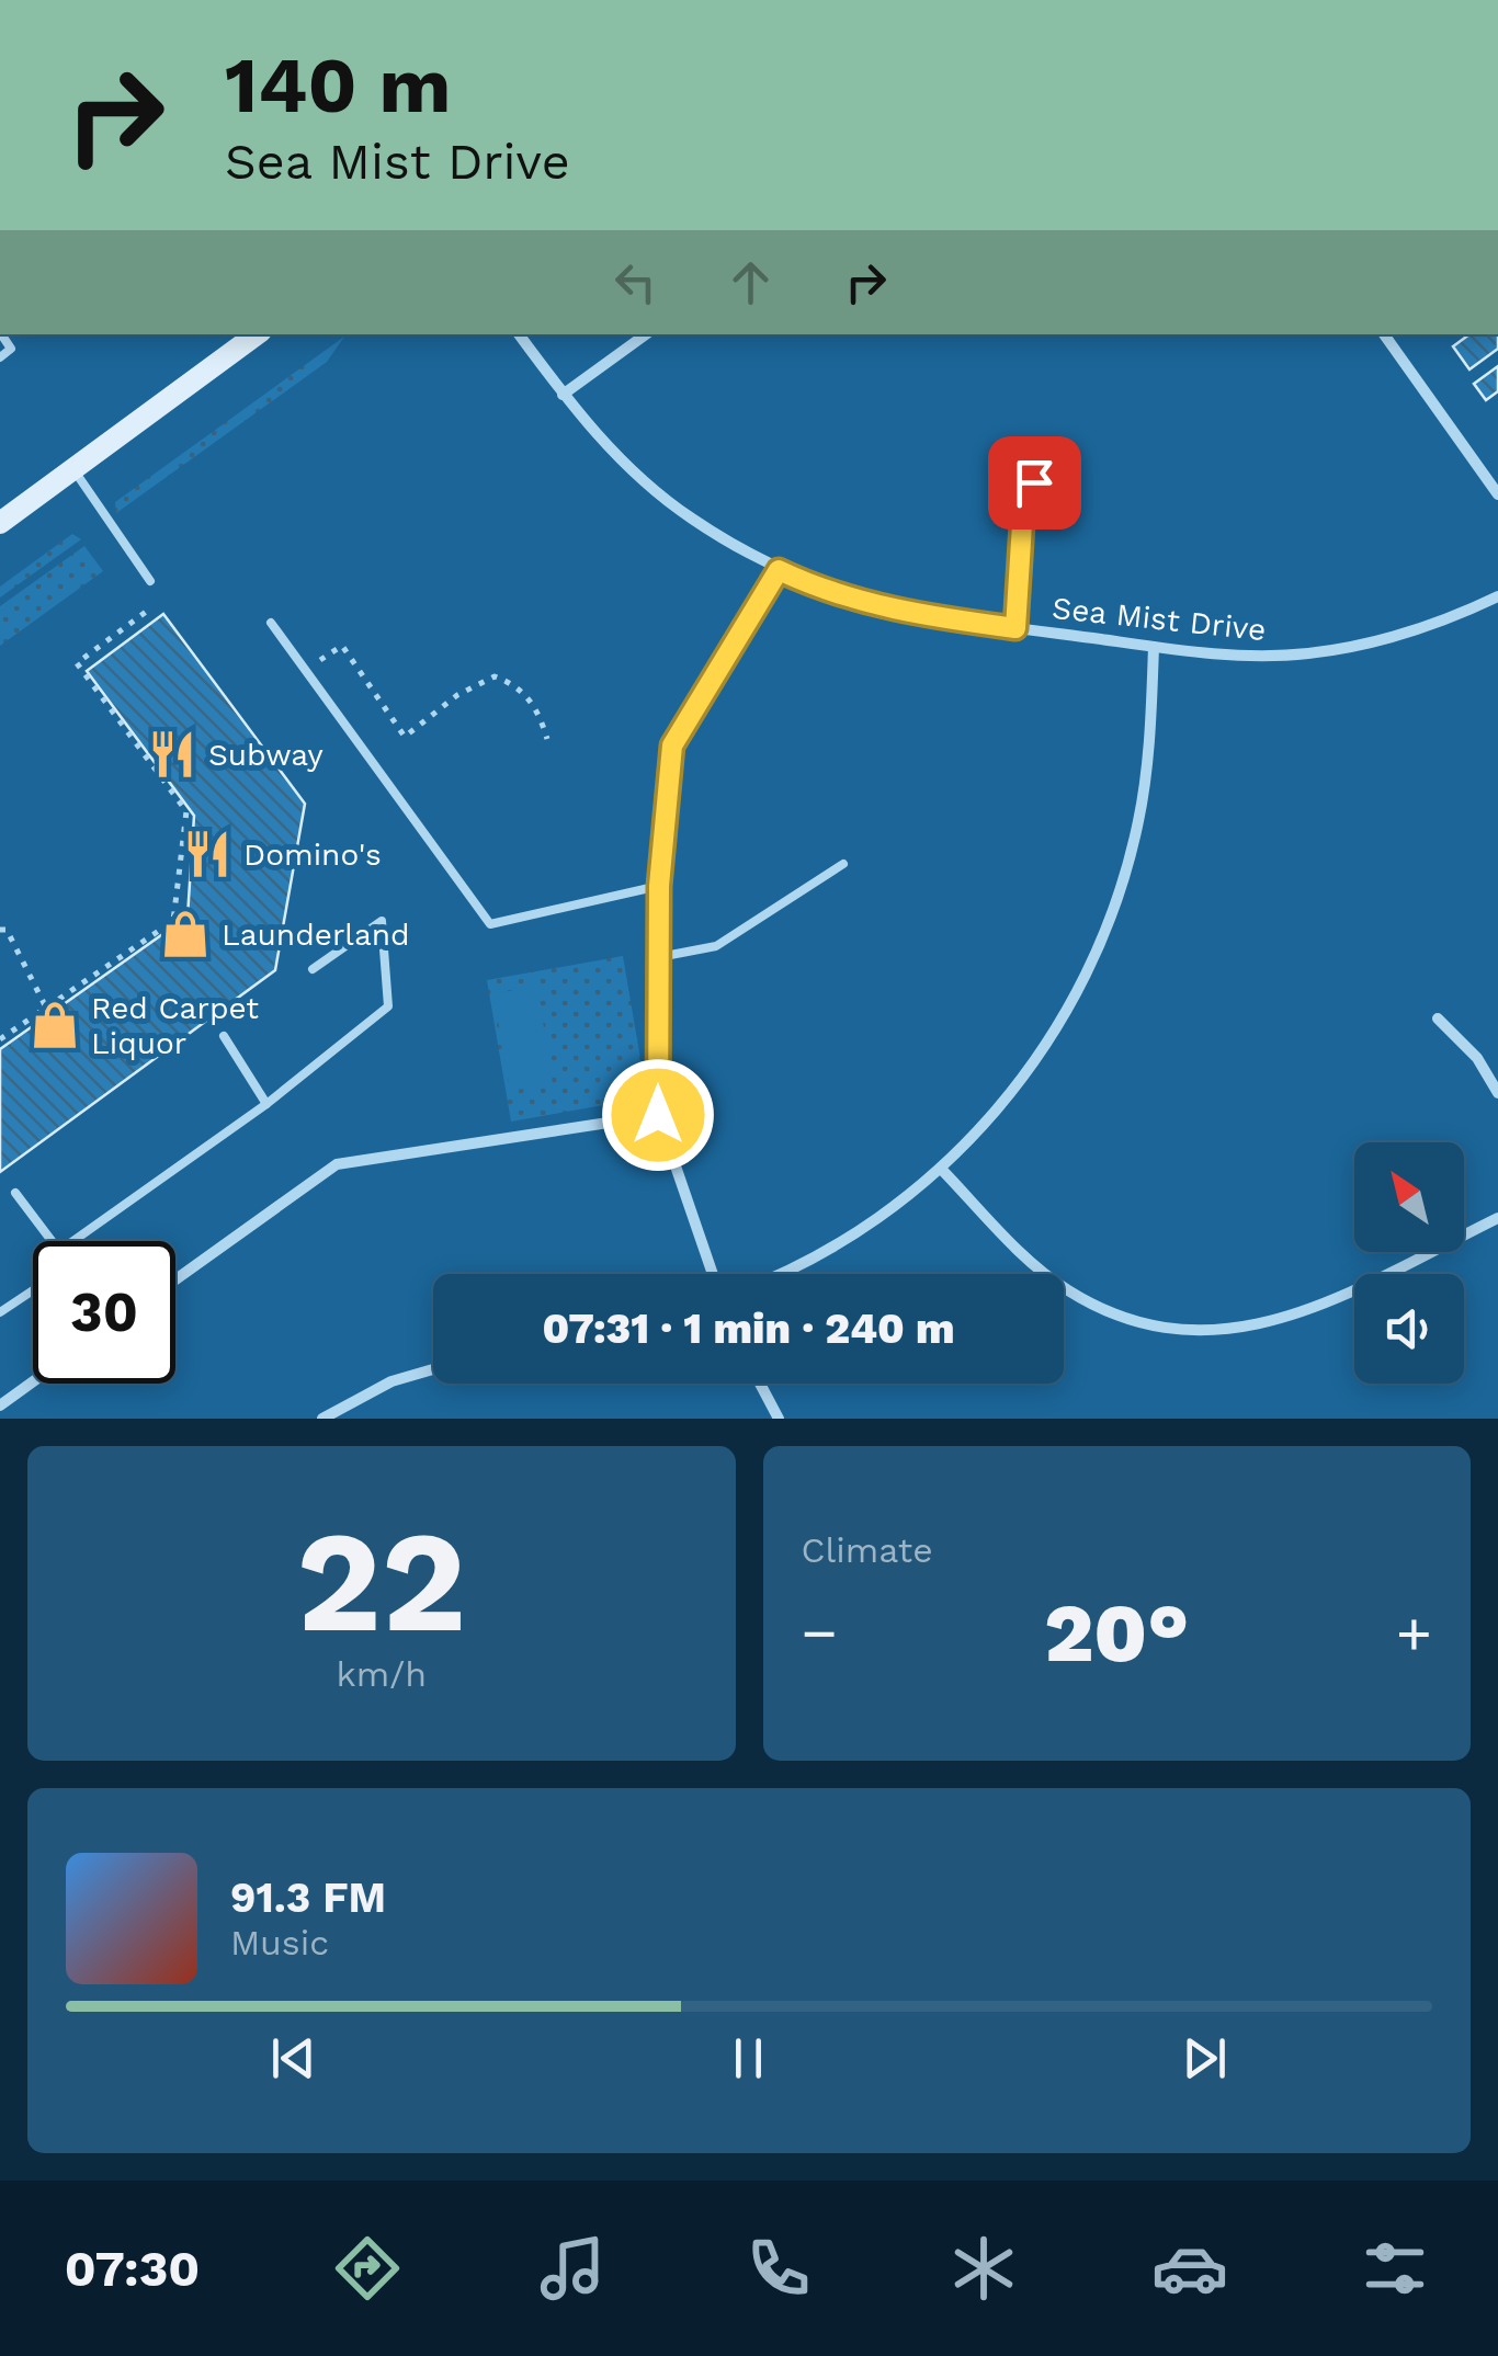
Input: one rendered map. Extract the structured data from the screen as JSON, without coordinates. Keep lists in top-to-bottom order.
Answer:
{
  "streets": {
    "street": ["Sea Mist Drive"]
  },
  "places": {
    "restaurant": ["Subway", "Domino's"],
    "shop": ["Launderland", "Red Carpet Liquor"]
  },
  "north": "top left",
  "page": {
    "turn": ["140 m", "Sea Mist Drive"],
    "limit": "30",
    "trip": "07:31 · 1 min · 240 m",
    "tile": [
      ["22", "km/h"],
      "Climate"
    ],
    "heat": ["−", "20°", "+"],
    "song": ["91.3 FM", "Music"],
    "tabs": "07:30"
  }
}
